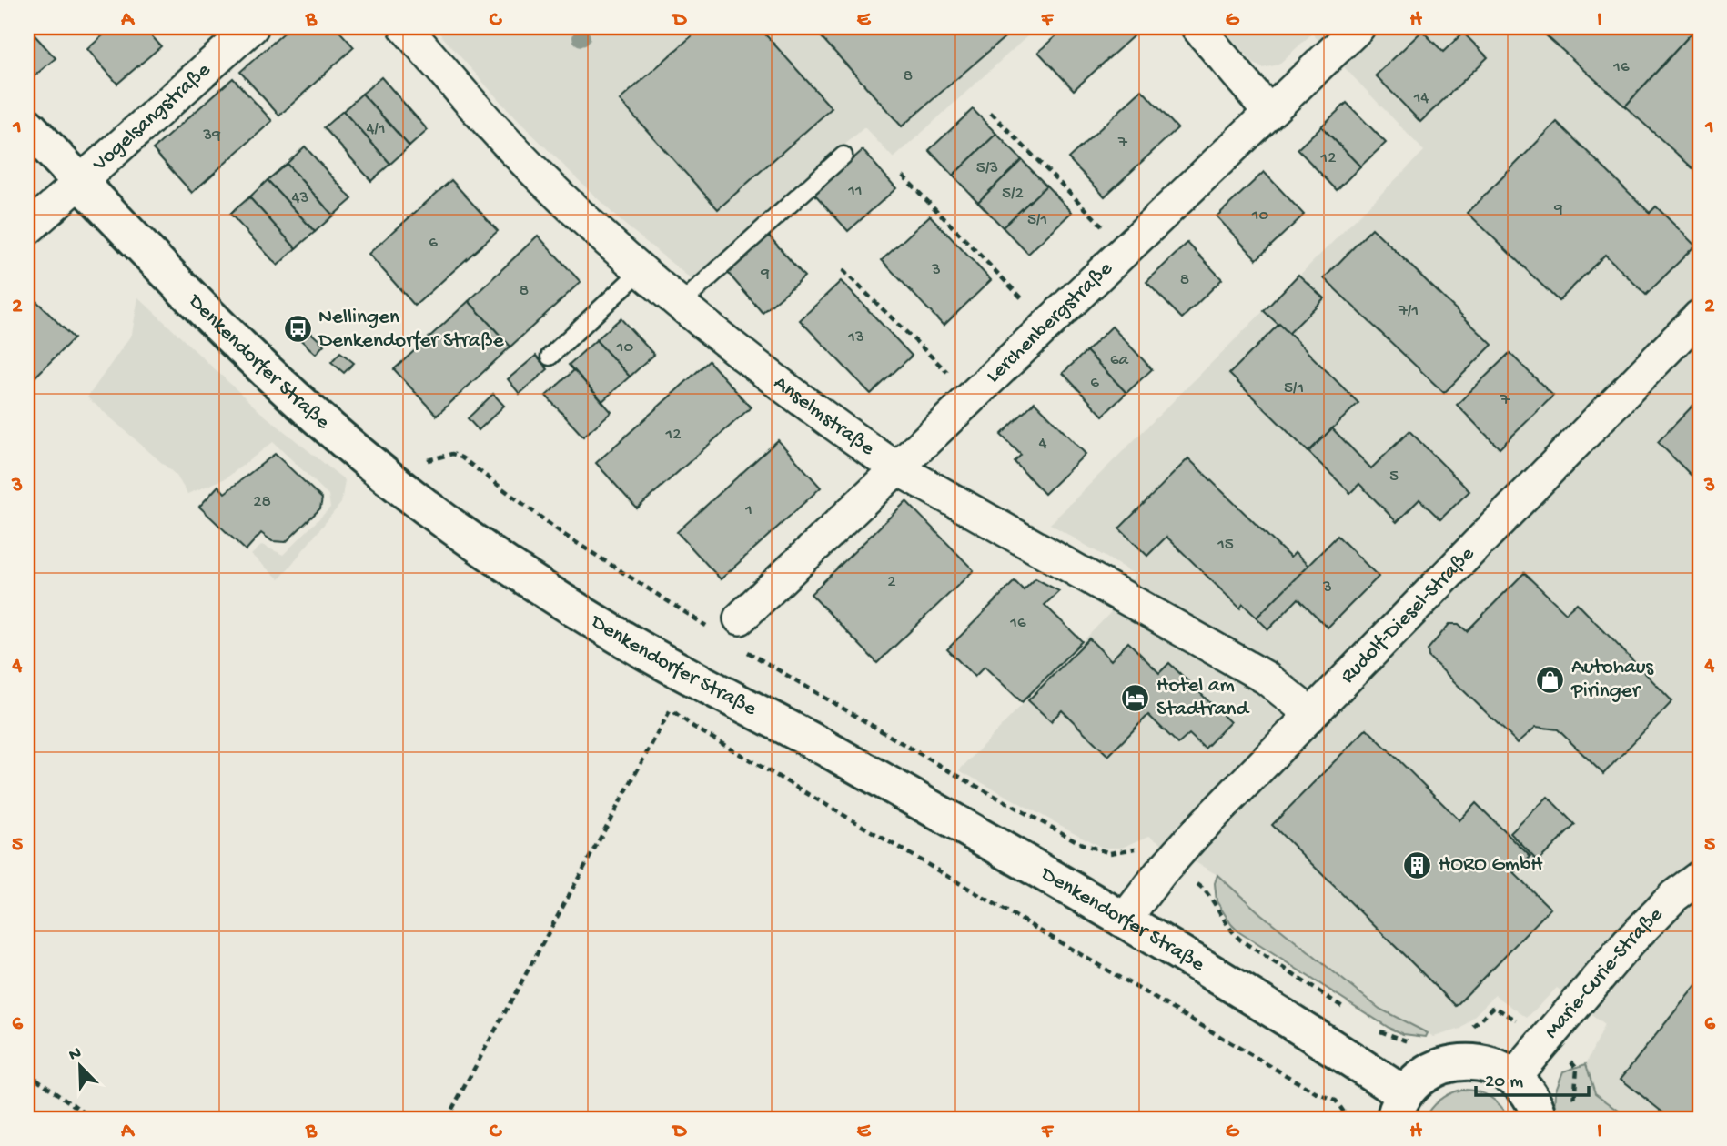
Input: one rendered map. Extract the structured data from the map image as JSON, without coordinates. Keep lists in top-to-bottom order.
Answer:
{
  "streets": {
    "main road": ["Denkendorfer Straße"],
    "street": [
      "Vogelsangstraße",
      "Lerchenbergstraße",
      "Anselmstraße",
      "Rudolf-Diesel-Straße",
      "Marie-Curie-Straße"
    ]
  },
  "crossings": [
    ["Vogelsangstraße", "Denkendorfer Straße"],
    ["Lerchenbergstraße", "Anselmstraße"],
    ["Denkendorfer Straße", "Rudolf-Diesel-Straße"],
    ["Anselmstraße", "Rudolf-Diesel-Straße"]
  ],
  "places": {
    "bus stop": ["Nellingen Denkendorfer Straße"],
    "shop": ["Autohaus Piringer"],
    "hotel": ["Hotel am Stadtrand"],
    "building": ["HORO GmbH"]
  },
  "house_numbers": [
    "16",
    "8",
    "14",
    "4/1",
    "39",
    "7",
    "12",
    "5/3",
    "11",
    "5/2",
    "43",
    "9",
    "10",
    "5/1",
    "6",
    "3",
    "9",
    "8",
    "8",
    "7/1",
    "13",
    "10",
    "6a",
    "6",
    "5/1",
    "7",
    "12",
    "4",
    "5",
    "28",
    "1",
    "15",
    "2",
    "3",
    "16"
  ],
  "scale_bar": "20 m",
  "north": "top left",
  "grid": {
    "columns": [
      "A",
      "B",
      "C",
      "D",
      "E",
      "F",
      "G",
      "H",
      "I"
    ],
    "rows": [
      "1",
      "2",
      "3",
      "4",
      "5",
      "6"
    ]
  }
}
